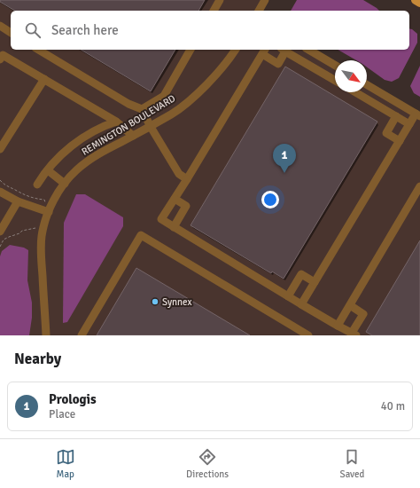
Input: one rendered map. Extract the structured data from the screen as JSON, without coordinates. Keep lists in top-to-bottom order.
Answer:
{
  "streets": {
    "street": ["REMINGTON BOULEVARD"]
  },
  "places": ["Synnex"],
  "north": "bottom right",
  "page": {
    "search": "Search here",
    "pins": "1",
    "heading": "Nearby",
    "list": [
      {
        "mark": "1",
        "name": "Prologis",
        "note": "Place",
        "value": "40 m"
      }
    ],
    "nav": ["Map", "Directions", "Saved"]
  }
}
